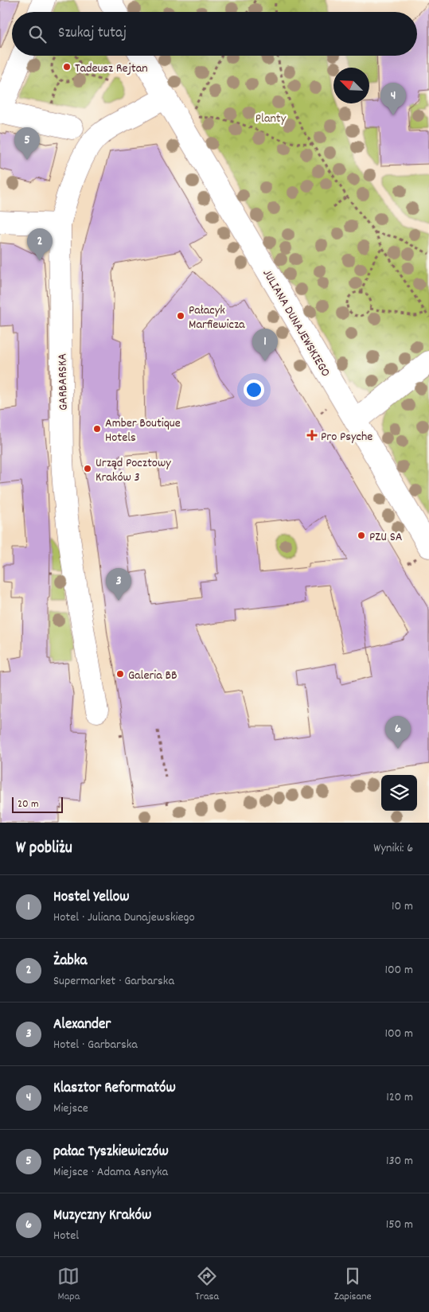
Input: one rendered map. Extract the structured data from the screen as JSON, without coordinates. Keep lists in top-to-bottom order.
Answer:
{
  "streets": {
    "street": ["JULIANA DUNAJEWSKIEGO", "GARBARSKA"]
  },
  "crossings": [
    ["JULIANA DUNAJEWSKIEGO", "GARBARSKA"]
  ],
  "parks": ["Planty"],
  "places": {
    "other": [
      "Tadeusz Rejtan",
      "Pałacyk Marfiewicza",
      "Amber Boutique Hotels",
      "Urząd Pocztowy Kraków 3",
      "PZU SA",
      "Galeria BB"
    ],
    "health": ["Pro Psyche"]
  },
  "scale_bar": "20 m",
  "north": "top left",
  "page": {
    "search": "Szukaj tutaj",
    "pins": [
      "4",
      "5",
      "2",
      "1",
      "3",
      "6"
    ],
    "scale": "20 m",
    "heading": ["W pobliżu", "Wyniki: 6"],
    "list": [
      {
        "mark": "1",
        "name": "Hostel Yellow",
        "note": "Hotel · Juliana Dunajewskiego",
        "value": "10 m"
      },
      {
        "mark": "2",
        "name": "Żabka",
        "note": "Supermarket · Garbarska",
        "value": "100 m"
      },
      {
        "mark": "3",
        "name": "Alexander",
        "note": "Hotel · Garbarska",
        "value": "100 m"
      },
      {
        "mark": "4",
        "name": "Klasztor Reformatów",
        "note": "Miejsce",
        "value": "120 m"
      },
      {
        "mark": "5",
        "name": "pałac Tyszkiewiczów",
        "note": "Miejsce · Adama Asnyka",
        "value": "130 m"
      },
      {
        "mark": "6",
        "name": "Muzyczny Kraków",
        "note": "Hotel",
        "value": "150 m"
      }
    ],
    "nav": ["Mapa", "Trasa", "Zapisane"]
  }
}
